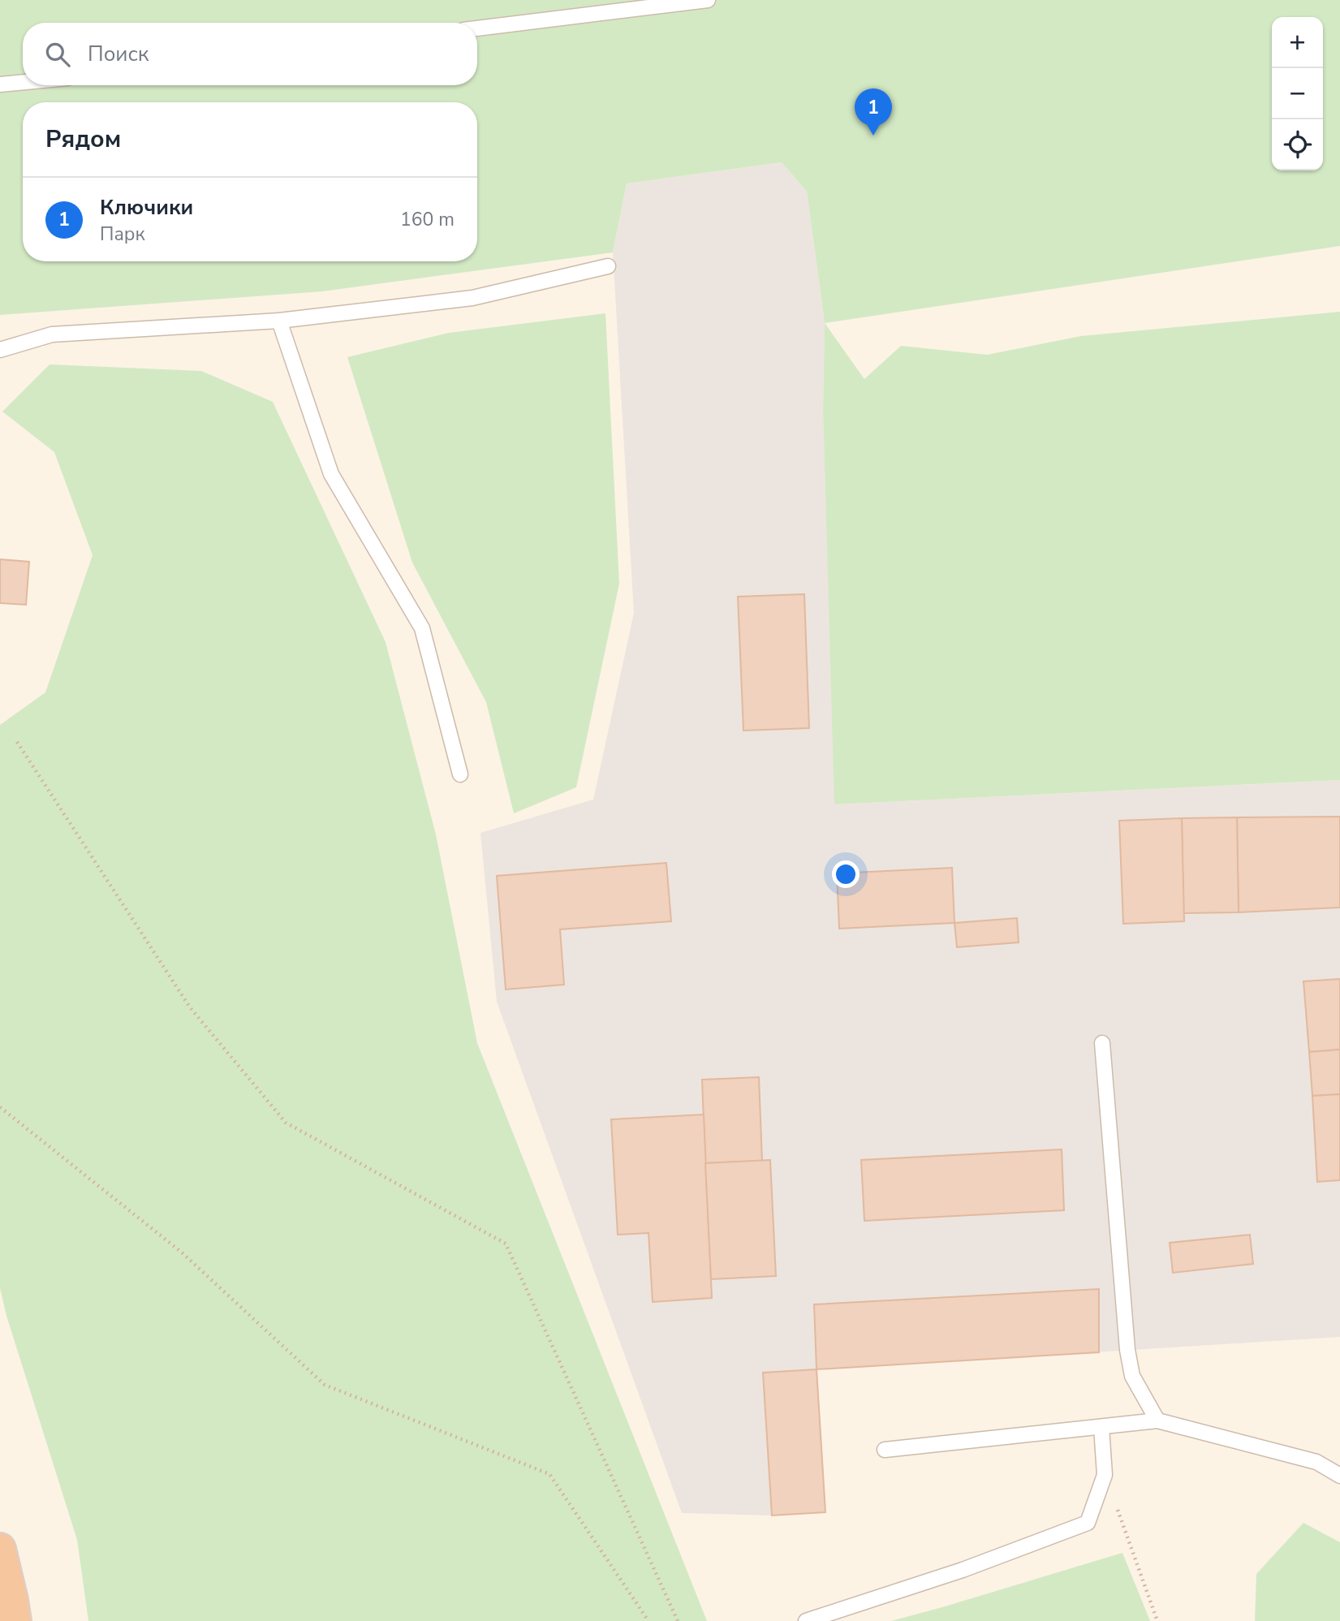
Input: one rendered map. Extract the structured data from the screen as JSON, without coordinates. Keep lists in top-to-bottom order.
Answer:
{
  "page": {
    "map_buttons": ["+", "−"],
    "search": "Поиск",
    "pins": "1",
    "heading": "Рядом",
    "list": [
      {
        "mark": "1",
        "name": "Ключики",
        "note": "Парк",
        "value": "160 m"
      }
    ]
  }
}
